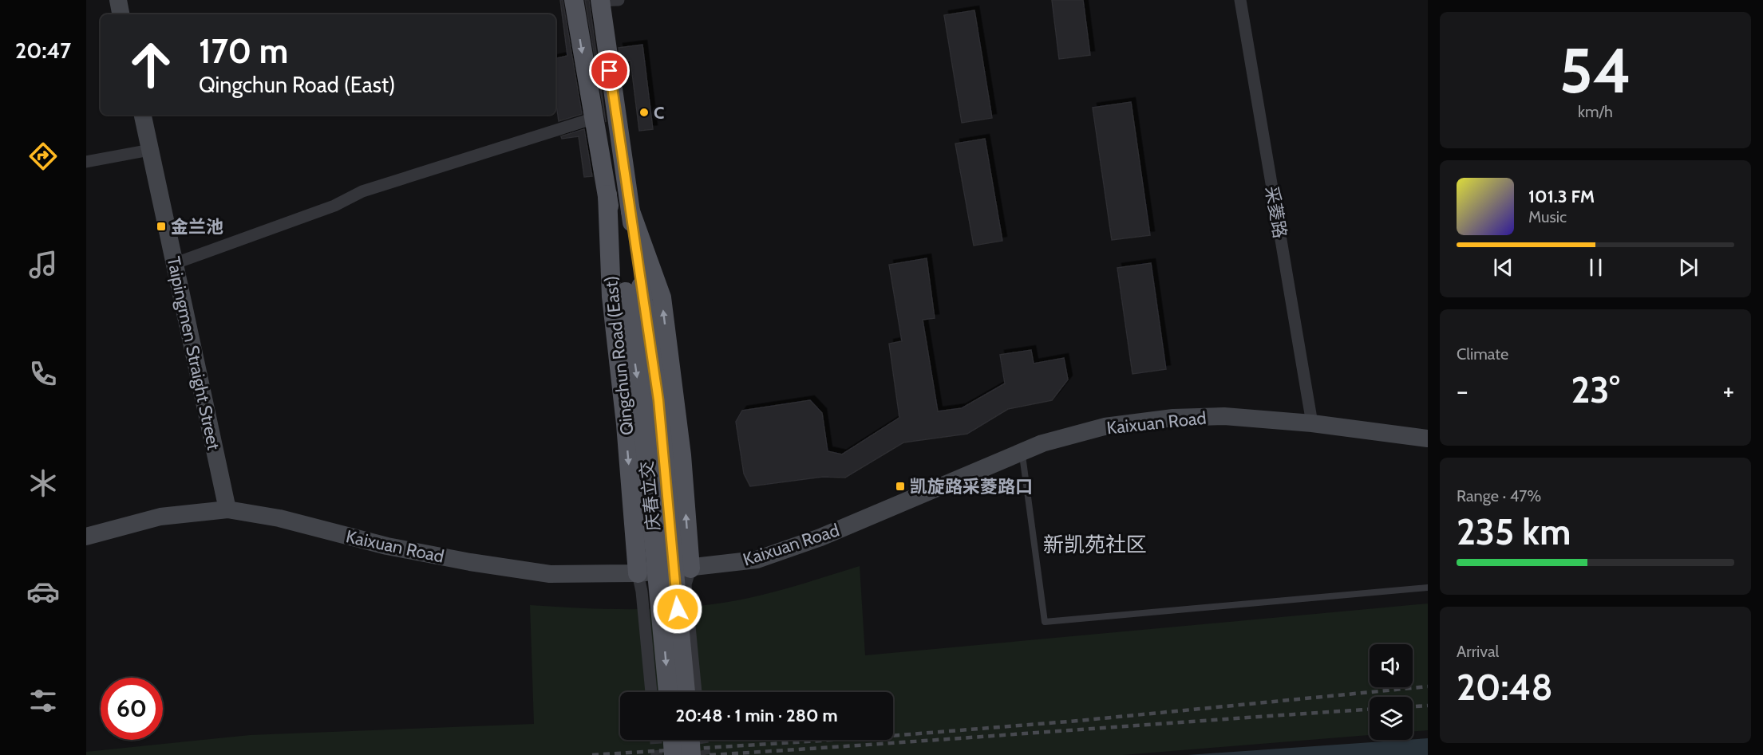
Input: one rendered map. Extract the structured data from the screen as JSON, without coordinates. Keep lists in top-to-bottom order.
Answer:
{
  "streets": {
    "main road": [
      "Taipingmen Straight Street",
      "Qingchun Road (East)",
      "Kaixuan Road",
      "庆春立交"
    ],
    "street": ["采菱路"]
  },
  "crossings": [
    ["采菱路", "Kaixuan Road"],
    ["Taipingmen Straight Street", "Kaixuan Road"],
    ["Qingchun Road (East)", "Kaixuan Road"],
    ["Qingchun Road (East)", "庆春立交"]
  ],
  "districts": ["新凯苑社区"],
  "places": {
    "other": ["C"],
    "transit": ["金兰池", "凯旋路采菱路口"]
  },
  "page": {
    "tabs": "20:47",
    "tile": [
      ["54", "km/h"],
      "Climate",
      ["Range · 47%", "235 km"],
      ["Arrival", "20:48"]
    ],
    "turn": ["170 m", "Qingchun Road (East)"],
    "song": ["101.3 FM", "Music"],
    "heat": ["−", "23°", "+"],
    "limit": "60",
    "trip": "20:48 · 1 min · 280 m"
  }
}
